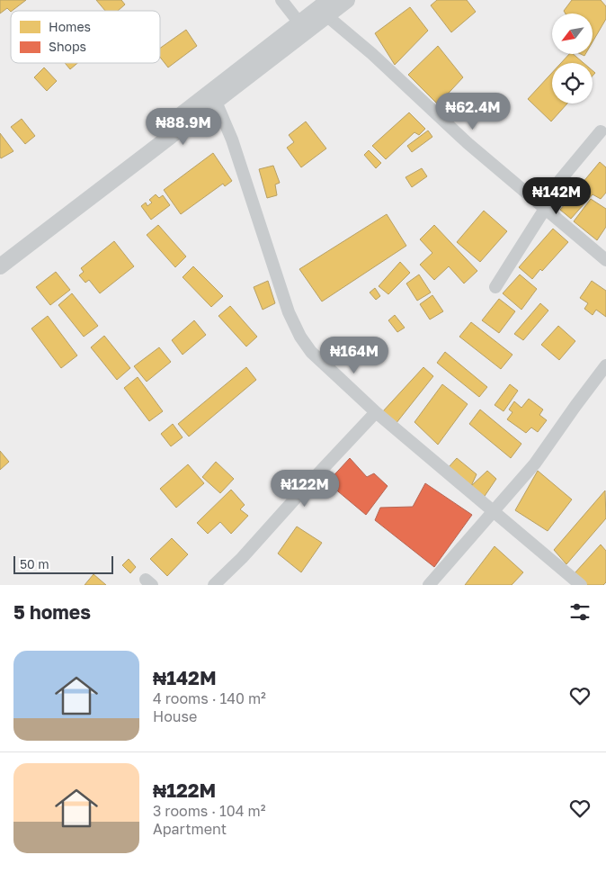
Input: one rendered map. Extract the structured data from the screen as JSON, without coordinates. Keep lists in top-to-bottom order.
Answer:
{
  "legend": ["Homes", "Shops"],
  "scale_bar": "50 m",
  "north": "bottom left",
  "page": {
    "price": [
      "₦62.4M",
      "₦88.9M",
      "₦142M",
      "₦164M",
      "₦122M"
    ],
    "scale": "50 m",
    "heading": "5 homes",
    "list": [
      {
        "name": "₦142M",
        "note": "4 rooms · 140 m² · House"
      },
      {
        "name": "₦122M",
        "note": "3 rooms · 104 m² · Apartment"
      }
    ]
  }
}
